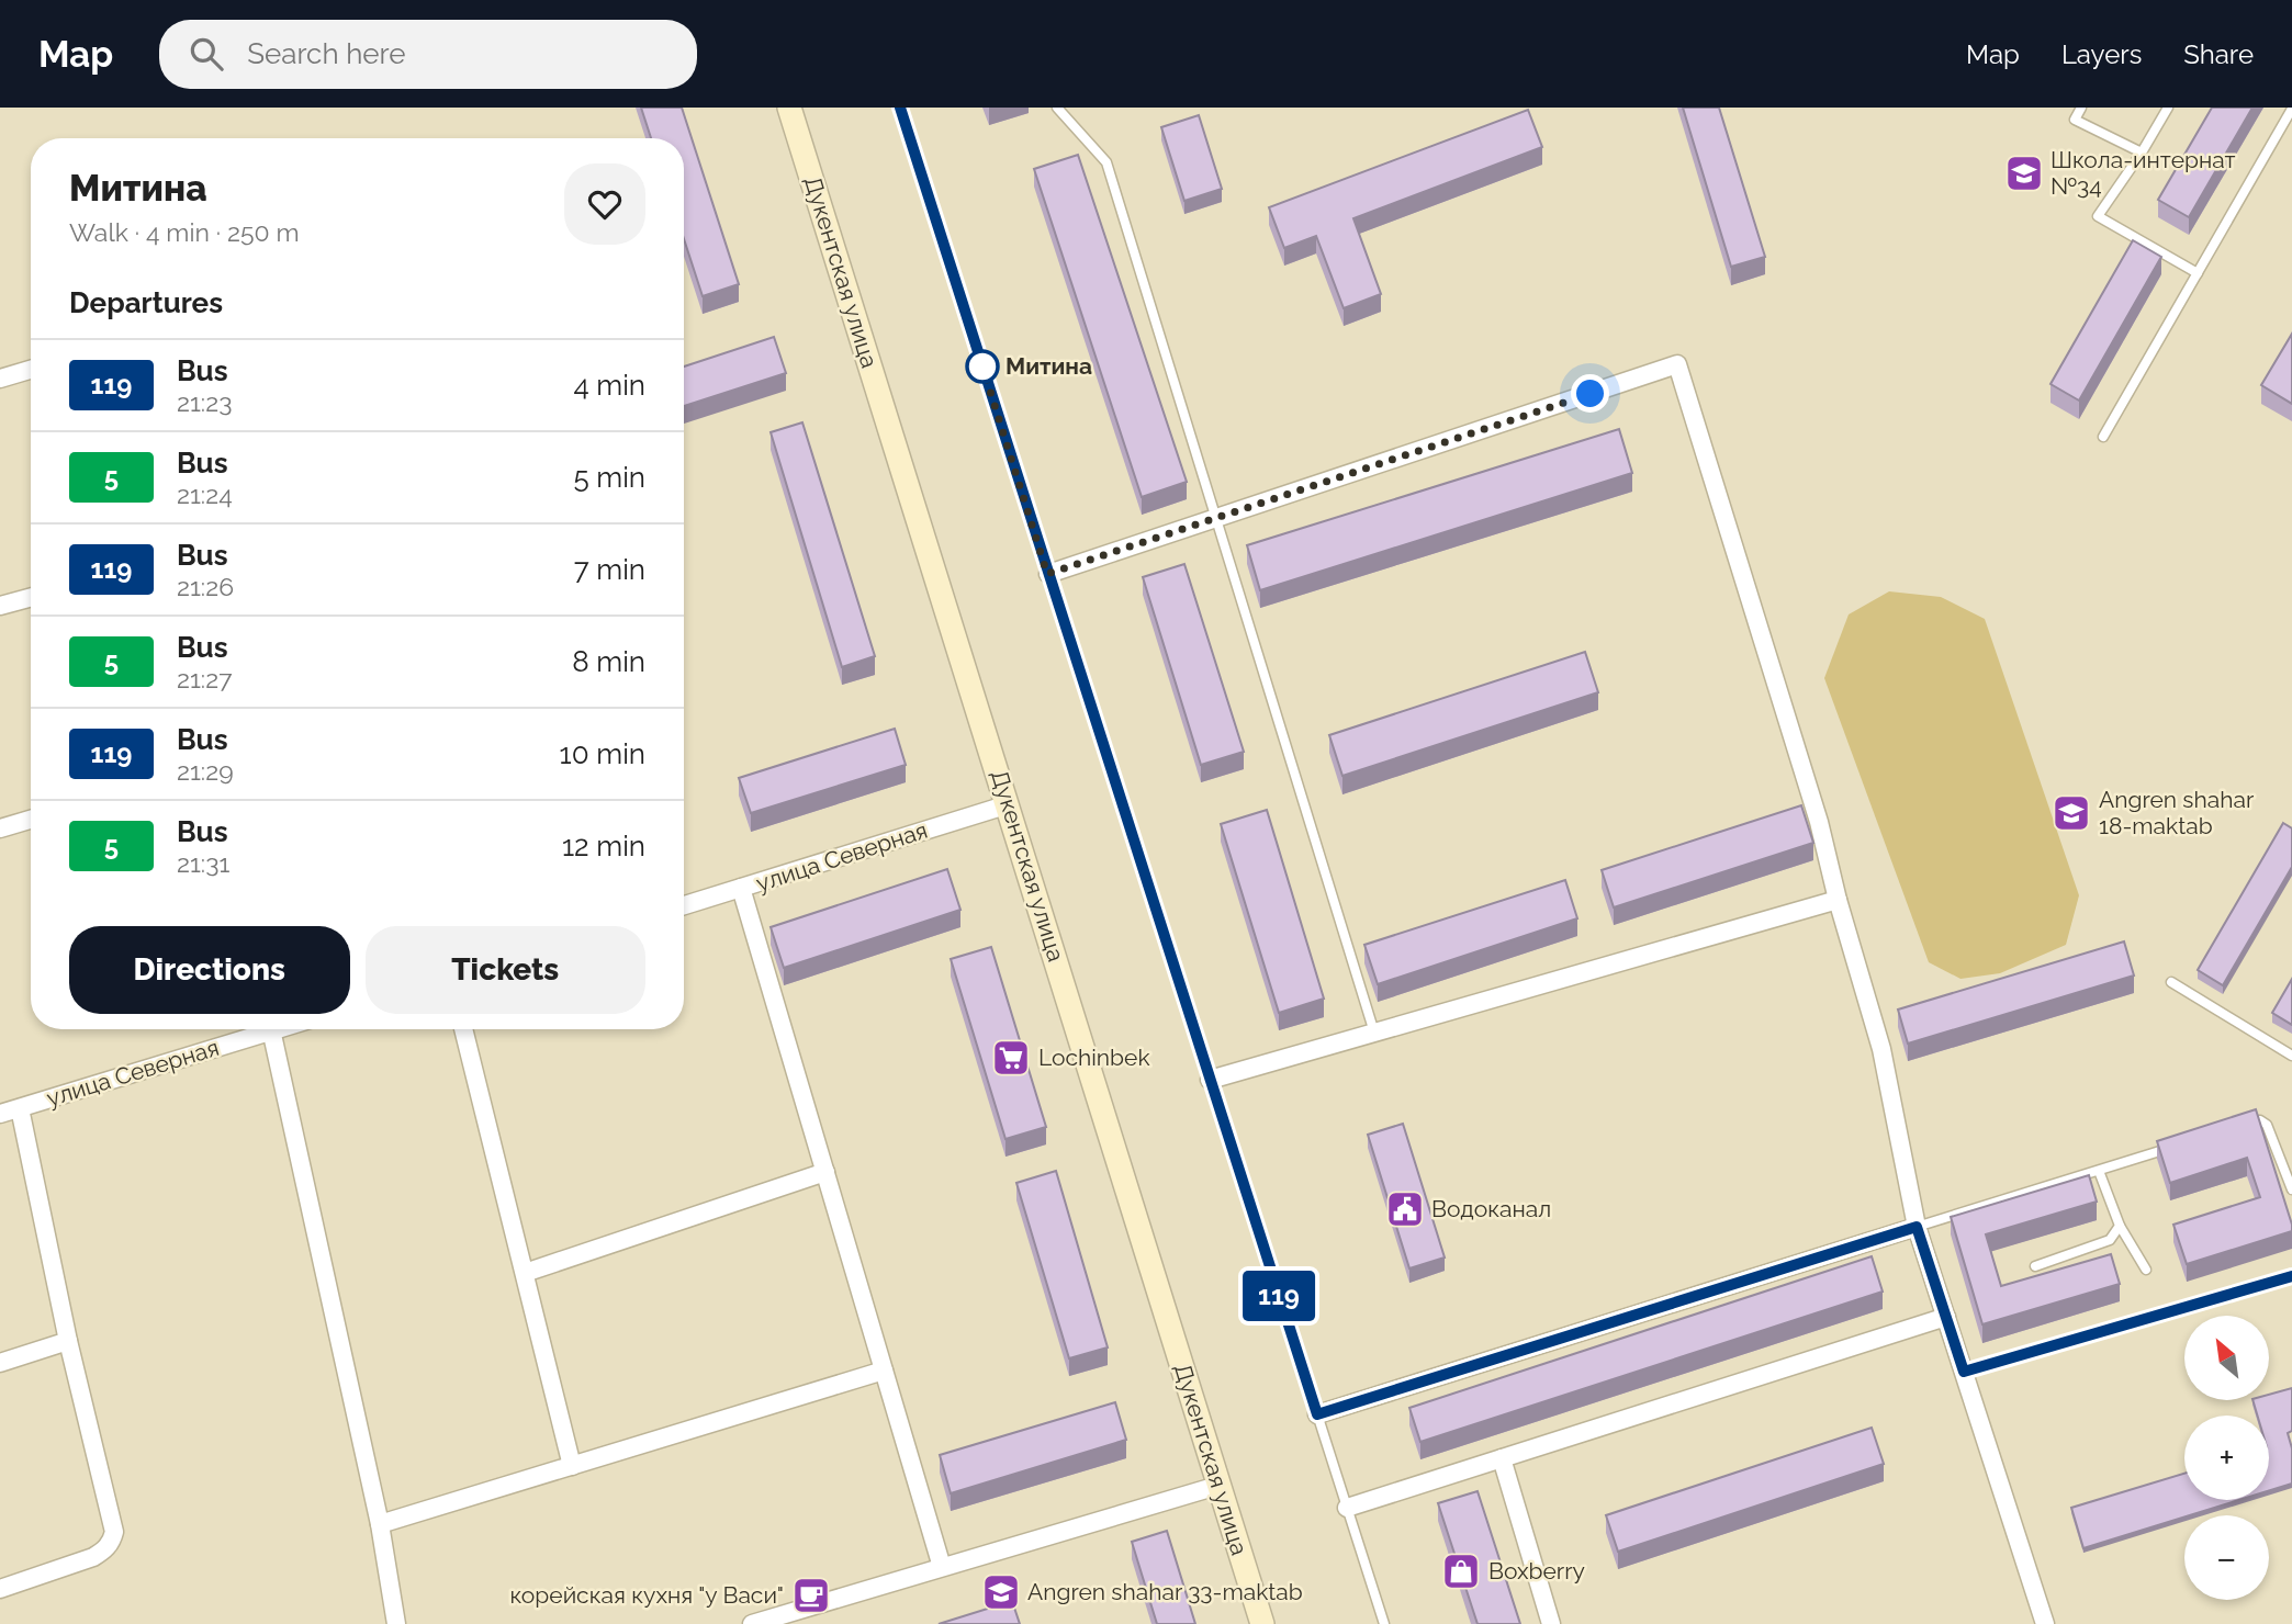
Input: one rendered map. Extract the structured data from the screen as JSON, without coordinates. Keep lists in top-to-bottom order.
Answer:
{
  "streets": {
    "main road": ["Дукентская улица"],
    "street": ["улица Северная"]
  },
  "crossings": [
    ["Дукентская улица", "улица Северная"]
  ],
  "places": {
    "school or university": ["Школа-интернат №34", "Angren shahar 18-maktab", "Angren shahar 33-maktab"],
    "other": ["Митина"],
    "supermarket": ["Lochinbek"],
    "public building": ["Водоканал"],
    "shop": ["Boxberry"],
    "cafe": ["корейская кухня \"у Васи\""]
  },
  "lines": ["bus line 119"],
  "north": "top left",
  "page": {
    "header": "Map",
    "search": "Search here",
    "nav": ["Map", "Layers", "Share"],
    "on_map": "119",
    "heading": [
      ["Митина", "Walk · 4 min · 250 m"],
      "Departures"
    ],
    "list": [
      {
        "mark": "119",
        "name": "Bus",
        "note": "21:23",
        "value": "4 min"
      },
      {
        "mark": "5",
        "name": "Bus",
        "note": "21:24",
        "value": "5 min"
      },
      {
        "mark": "119",
        "name": "Bus",
        "note": "21:26",
        "value": "7 min"
      },
      {
        "mark": "5",
        "name": "Bus",
        "note": "21:27",
        "value": "8 min"
      },
      {
        "mark": "119",
        "name": "Bus",
        "note": "21:29",
        "value": "10 min"
      },
      {
        "mark": "5",
        "name": "Bus",
        "note": "21:31",
        "value": "12 min"
      }
    ],
    "buttons": ["Directions", "Tickets"],
    "map_buttons": ["+", "−"]
  }
}
